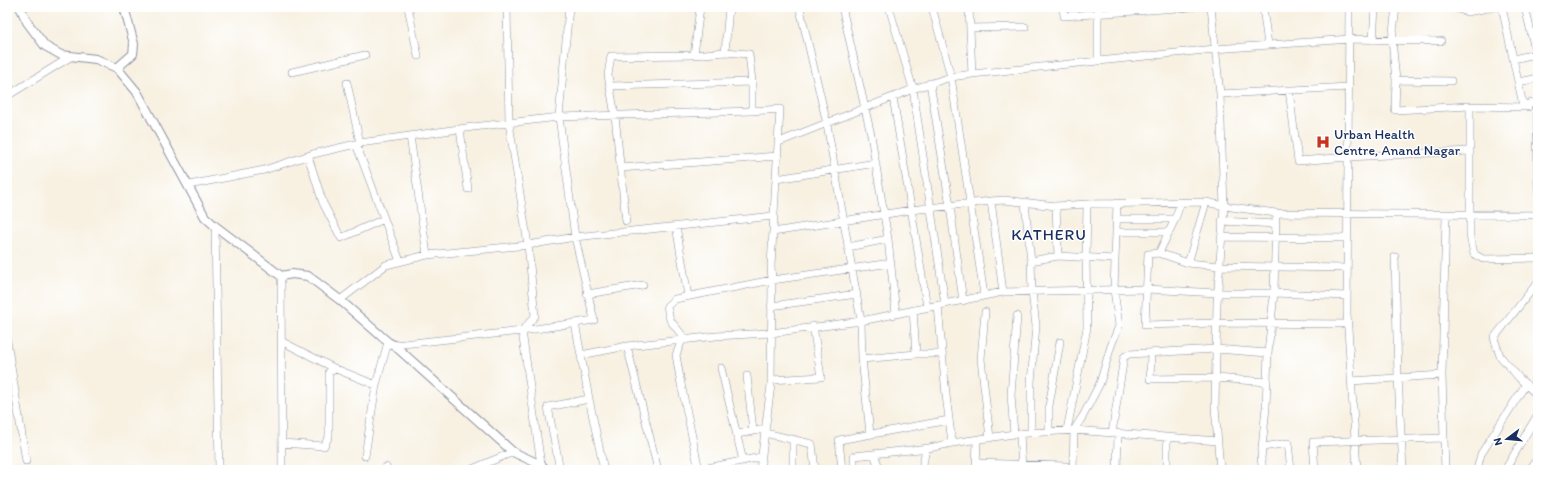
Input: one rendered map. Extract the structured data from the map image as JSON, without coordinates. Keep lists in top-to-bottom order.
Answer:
{
  "districts": ["KATHERU"],
  "places": {
    "hospital": ["Urban Health Centre, Anand Nagar"]
  },
  "north": "left"
}
